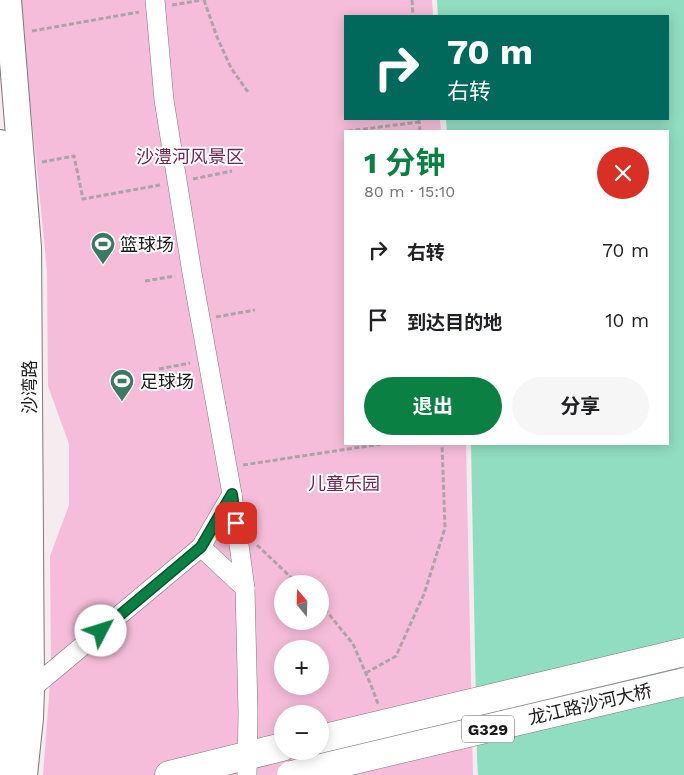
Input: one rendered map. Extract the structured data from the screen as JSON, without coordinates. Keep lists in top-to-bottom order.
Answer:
{
  "streets": {
    "highway": ["龙江路沙河大桥", "G329"],
    "street": ["沙湾路"]
  },
  "parks": ["沙澧河风景区", "儿童乐园"],
  "places": {
    "sports": ["篮球场", "足球场"]
  },
  "north": "top",
  "page": {
    "turn": ["70 m", "右转"],
    "heading": ["1 分钟", "80 m · 15:10"],
    "list": [
      {
        "name": "右转",
        "value": "70 m"
      },
      {
        "name": "到达目的地",
        "value": "10 m"
      }
    ],
    "buttons": ["退出", "分享"],
    "map_buttons": ["+", "−"]
  }
}
